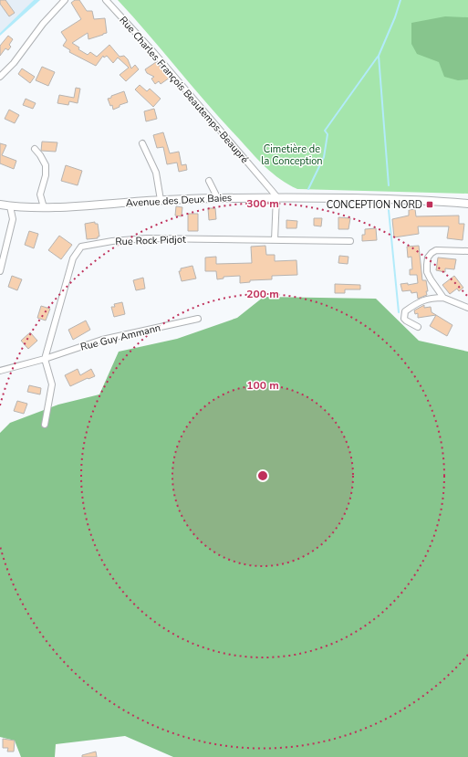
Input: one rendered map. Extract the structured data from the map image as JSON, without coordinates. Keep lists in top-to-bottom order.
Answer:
{
  "streets": {
    "main road": ["Avenue des Deux Baies"],
    "street": ["Rue Charles François Beautemps-Beaupré", "Rue Rock Pidjot", "Rue Guy Ammann"]
  },
  "crossings": [
    ["Rue Charles François Beautemps-Beaupré", "Avenue des Deux Baies"],
    ["Rue Rock Pidjot", "Rue Guy Ammann"]
  ],
  "parks": ["Cimetière de la Conception"],
  "places": {
    "transit": ["CONCEPTION NORD"]
  },
  "rings": ["300 m", "200 m", "100 m"]
}
